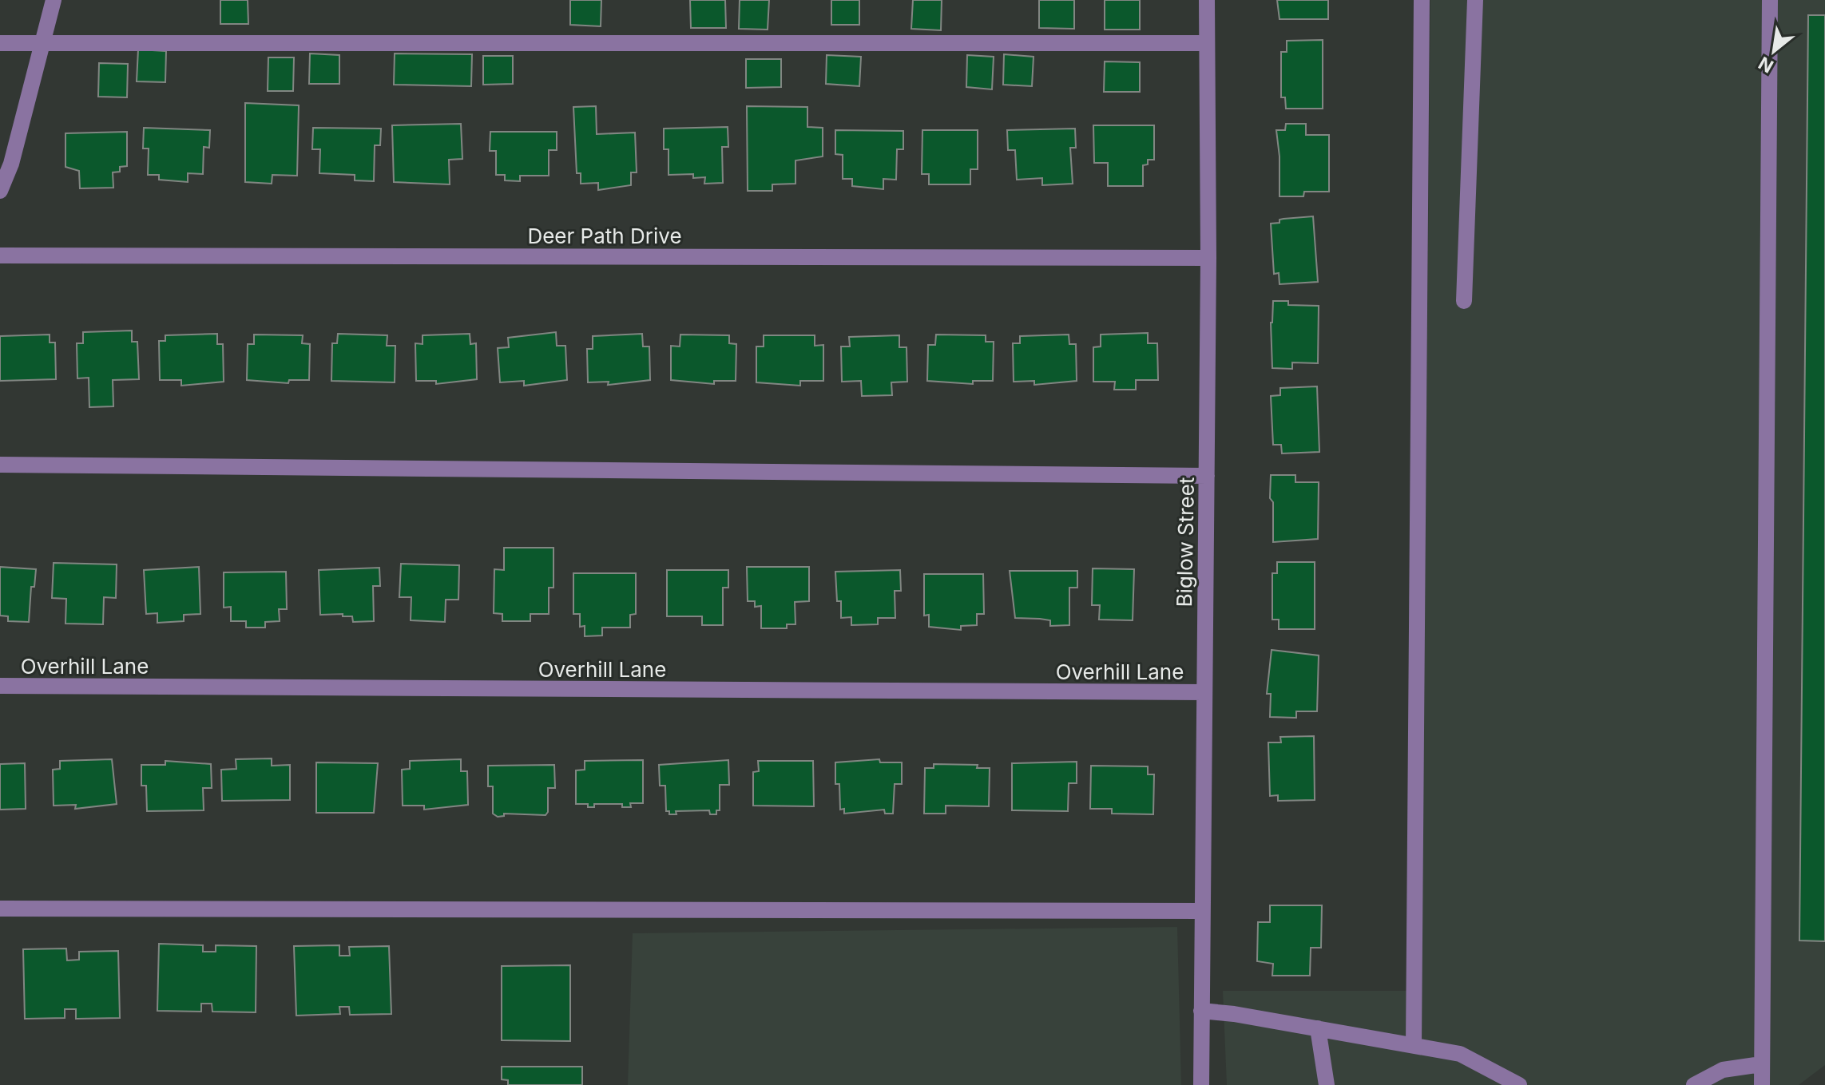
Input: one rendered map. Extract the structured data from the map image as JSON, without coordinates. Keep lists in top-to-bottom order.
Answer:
{
  "streets": {
    "street": ["Deer Path Drive", "Biglow Street", "Overhill Lane"]
  },
  "crossings": [
    ["Deer Path Drive", "Biglow Street"],
    ["Biglow Street", "Overhill Lane"]
  ],
  "north": "bottom left"
}
